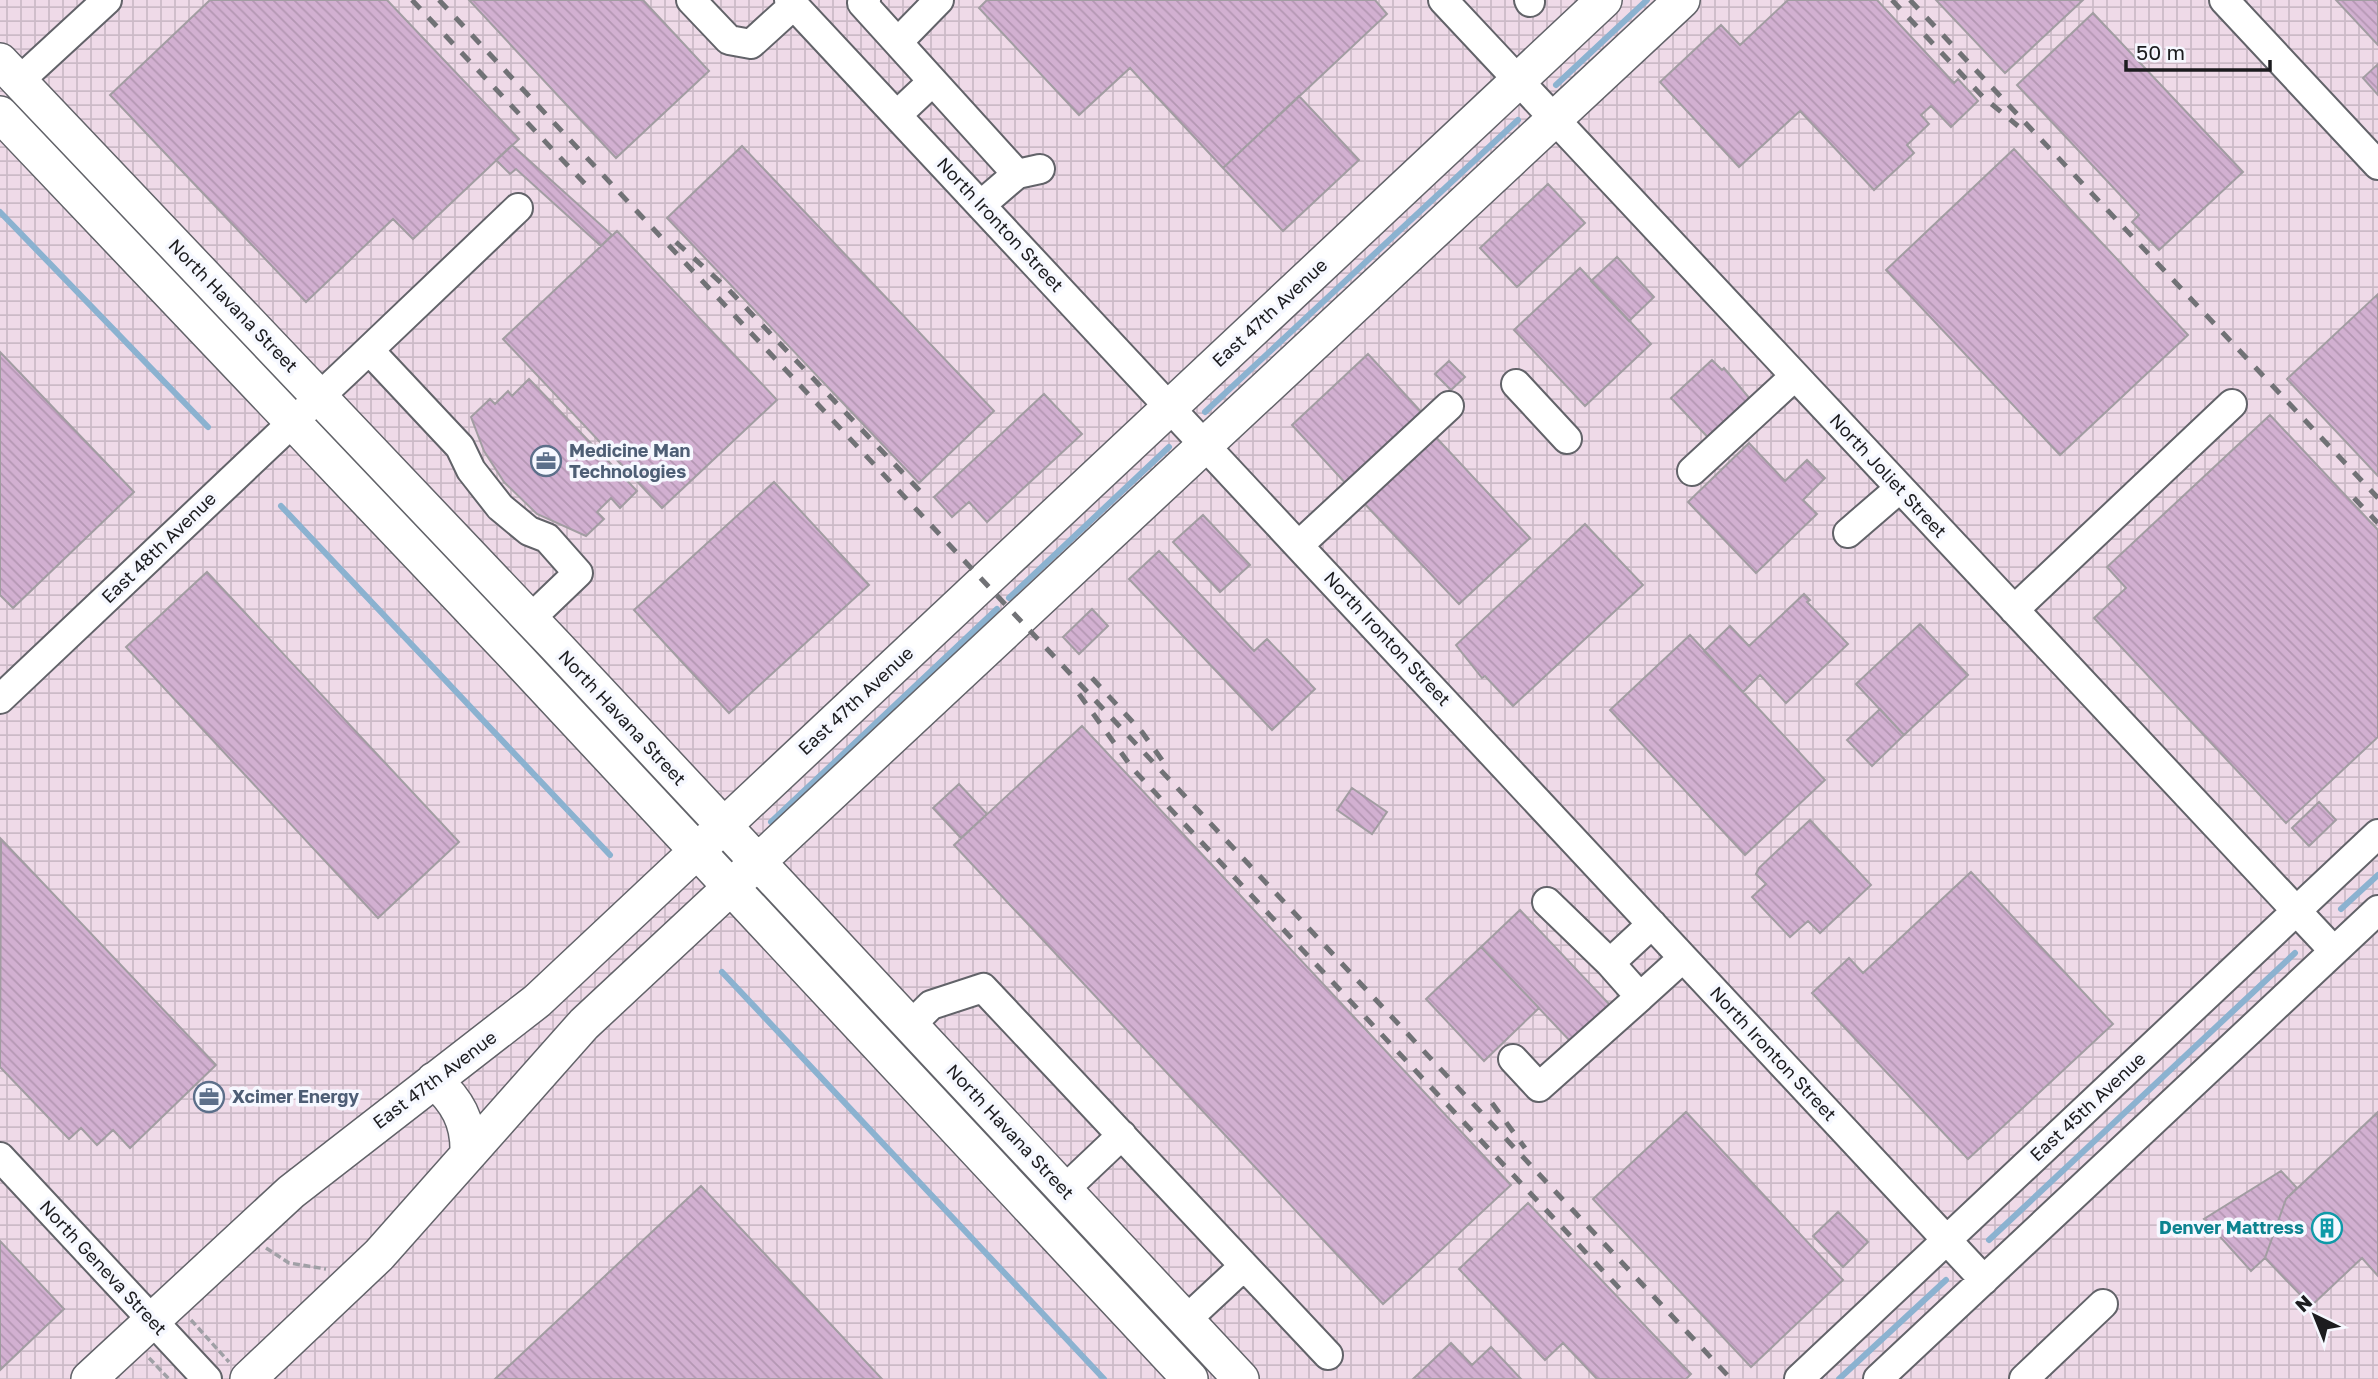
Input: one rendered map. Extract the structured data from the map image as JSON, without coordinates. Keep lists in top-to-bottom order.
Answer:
{
  "streets": {
    "main road": ["North Havana Street", "East 47th Avenue"],
    "street": [
      "North Ironton Street",
      "North Joliet Street",
      "East 48th Avenue",
      "East 45th Avenue",
      "North Geneva Street"
    ]
  },
  "crossings": [
    ["North Ironton Street", "East 47th Avenue"],
    ["North Ironton Street", "East 45th Avenue"],
    ["North Havana Street", "East 47th Avenue"],
    ["North Havana Street", "East 48th Avenue"],
    ["East 47th Avenue", "North Joliet Street"],
    ["East 47th Avenue", "North Geneva Street"],
    ["North Joliet Street", "East 45th Avenue"]
  ],
  "places": {
    "office": ["Medicine Man Technologies", "Xcimer Energy"],
    "building": ["Denver Mattress"]
  },
  "scale_bar": "50 m",
  "north": "top left"
}
